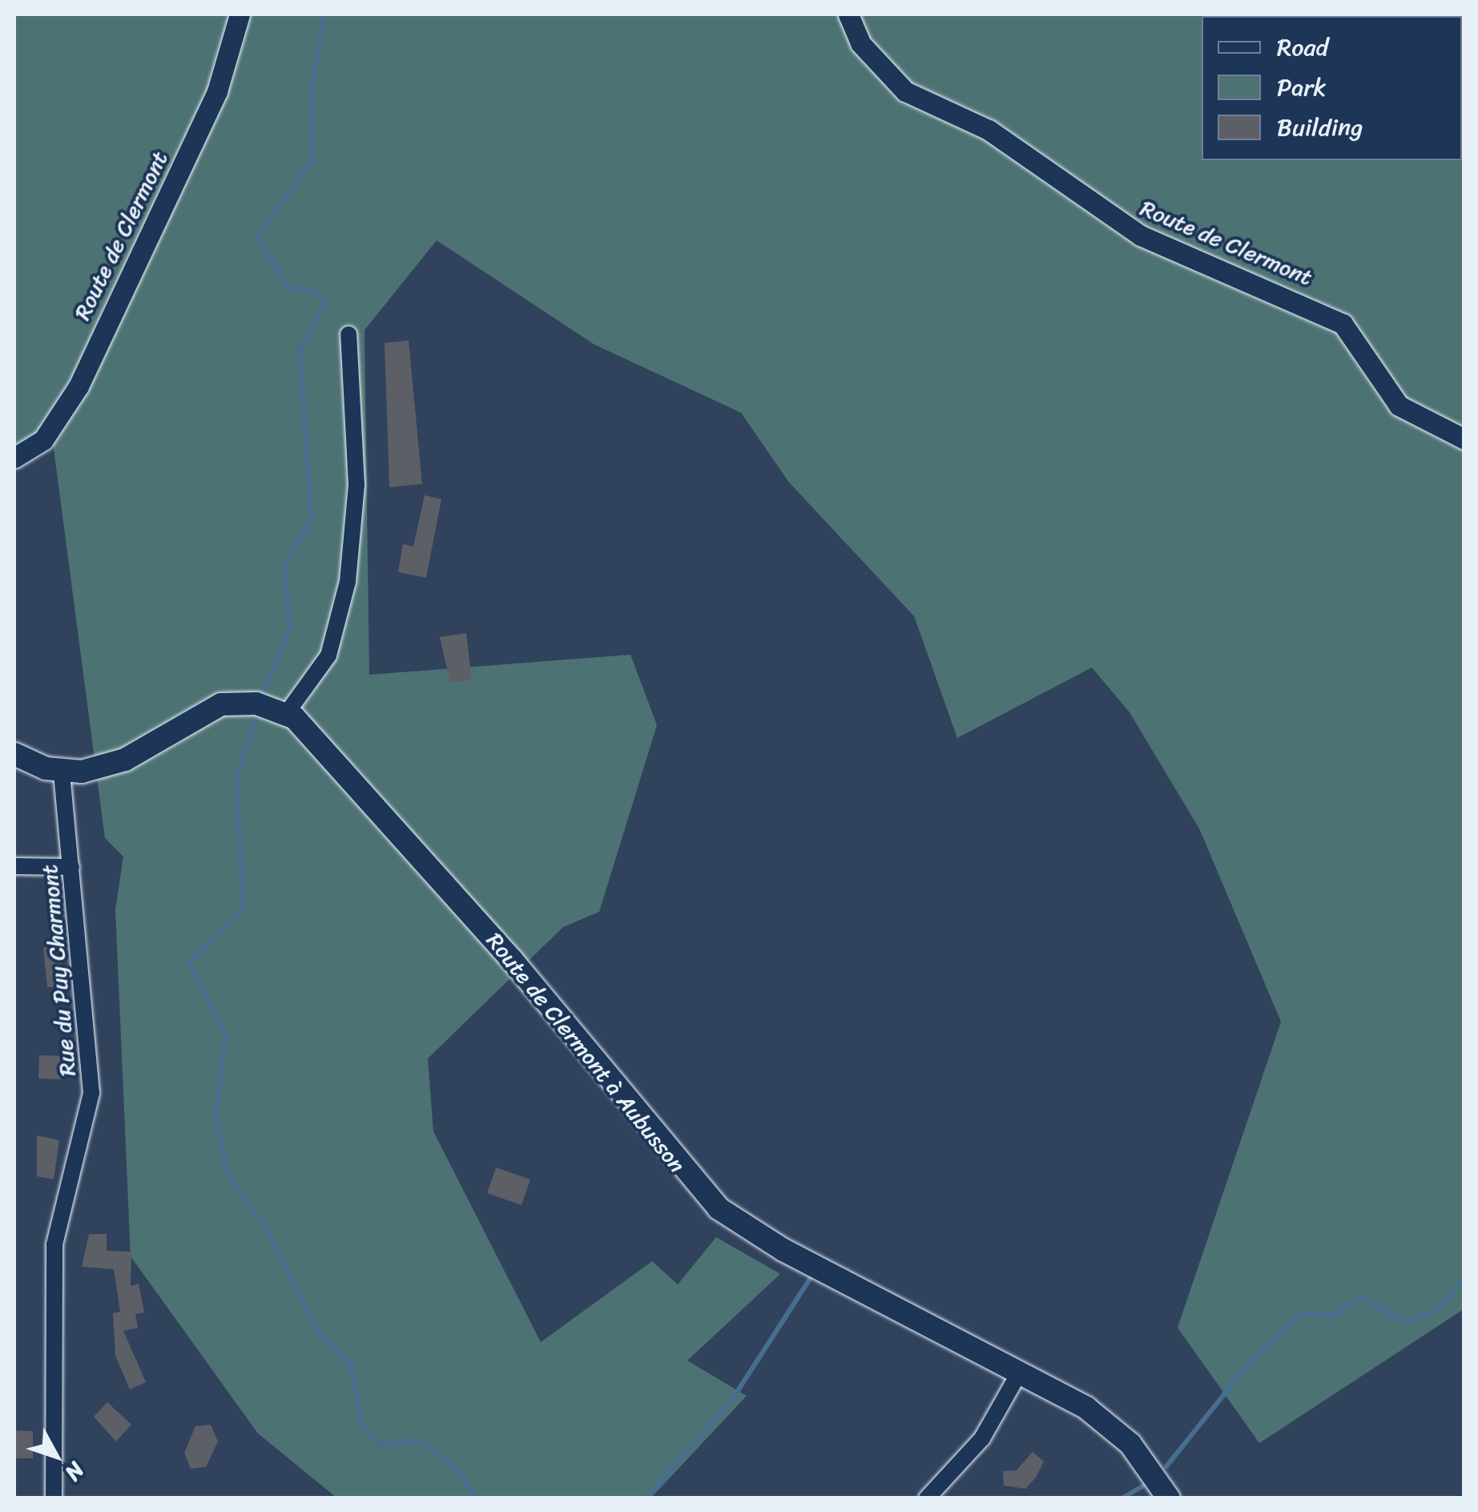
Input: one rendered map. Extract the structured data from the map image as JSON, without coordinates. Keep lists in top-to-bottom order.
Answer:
{
  "streets": {
    "main road": ["Route de Clermont à Aubusson"],
    "street": ["Route de Clermont", "Rue du Puy Charmont"]
  },
  "legend": ["Road", "Park", "Building"],
  "north": "bottom right"
}
